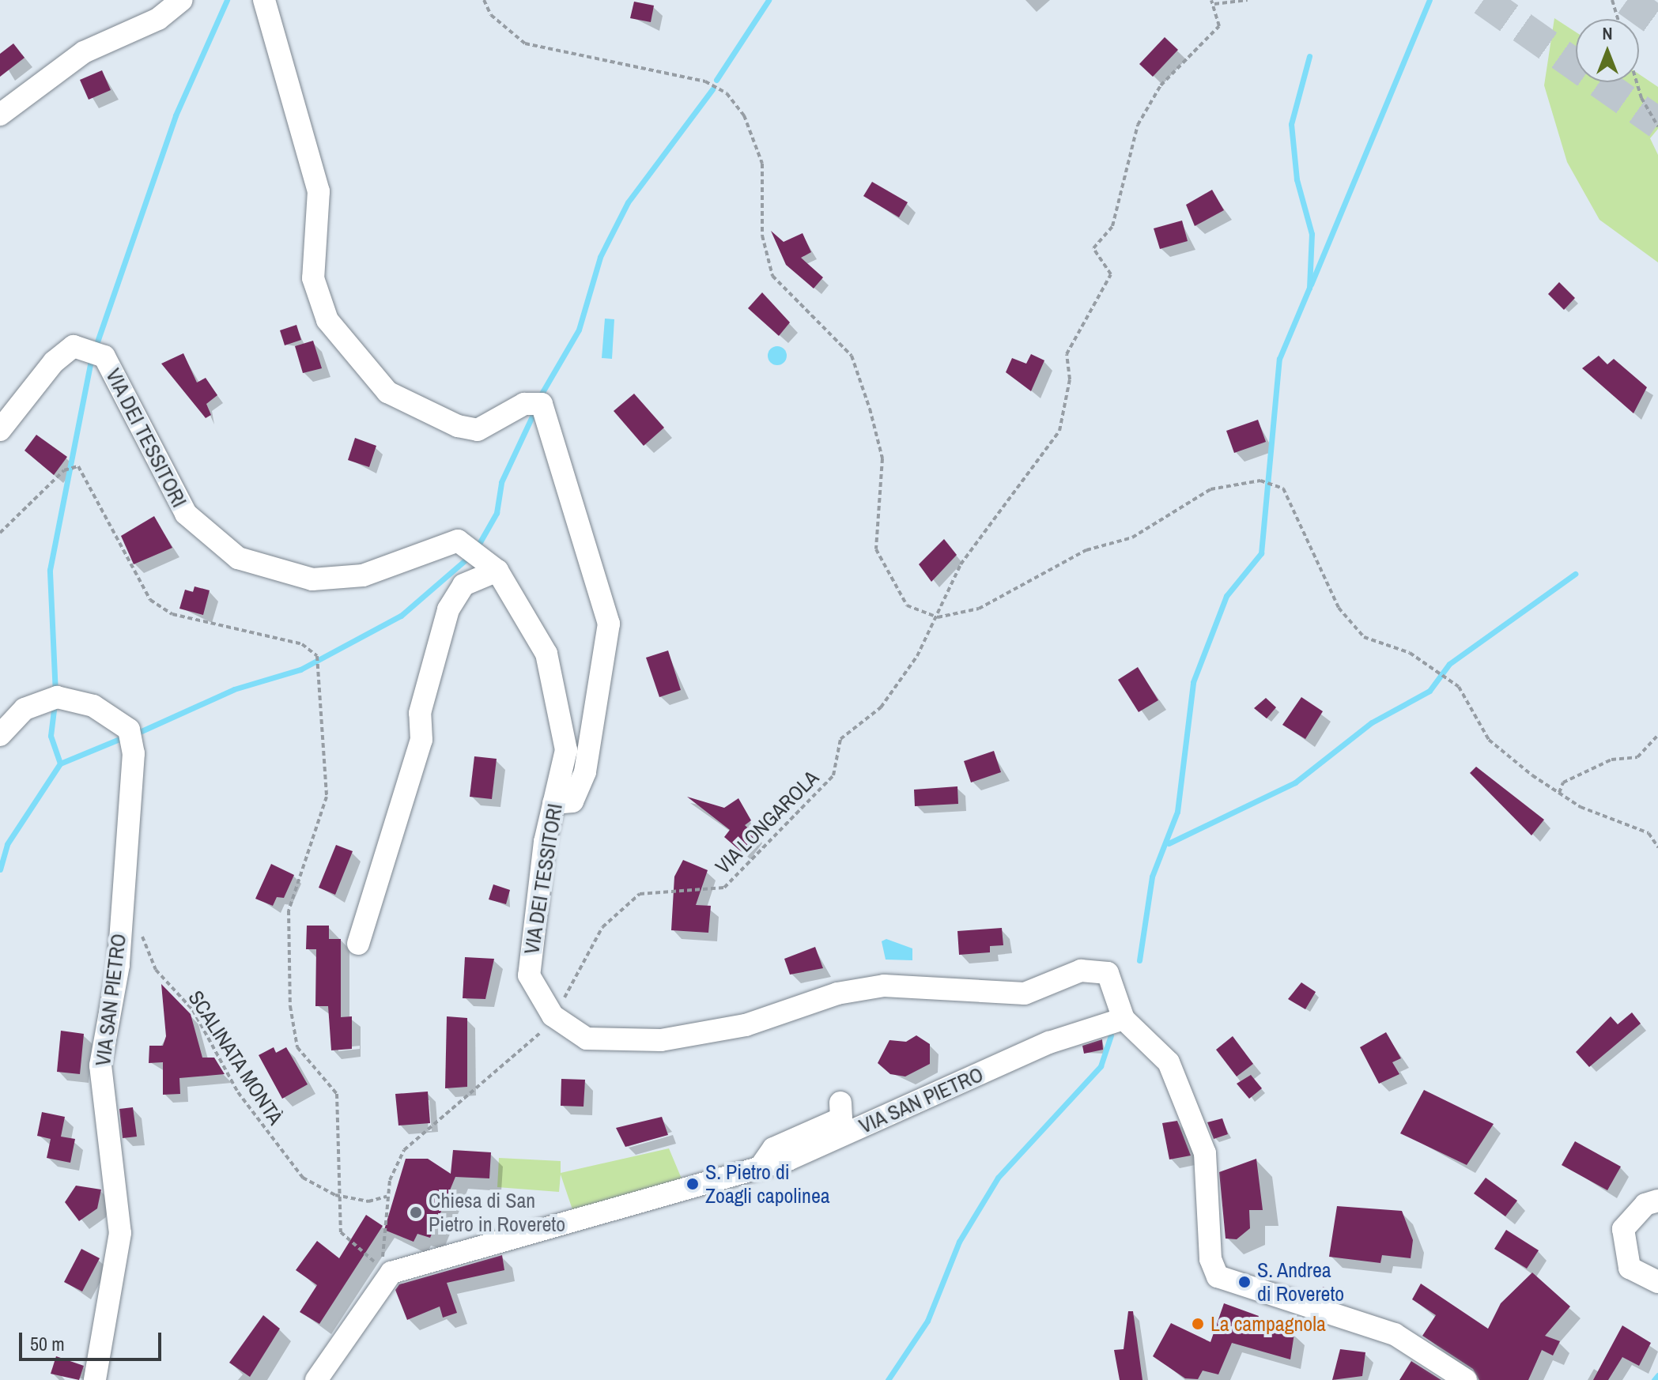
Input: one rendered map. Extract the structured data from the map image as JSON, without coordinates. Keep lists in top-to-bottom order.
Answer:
{
  "streets": {
    "street": ["VIA DEI TESSITORI", "VIA SAN PIETRO"],
    "path": ["VIA LONGAROLA", "SCALINATA MONTÀ"]
  },
  "crossings": [
    ["VIA DEI TESSITORI", "VIA LONGAROLA"],
    ["VIA DEI TESSITORI", "VIA SAN PIETRO"],
    ["VIA LONGAROLA", "VIA SAN PIETRO"],
    ["VIA LONGAROLA", "SCALINATA MONTÀ"]
  ],
  "places": [
    "S. Pietro di Zoagli capolinea",
    "Chiesa di San Pietro in Rovereto",
    "S. Andrea di Rovereto",
    "La campagnola"
  ],
  "scale_bar": "50 m",
  "north": "top"
}
